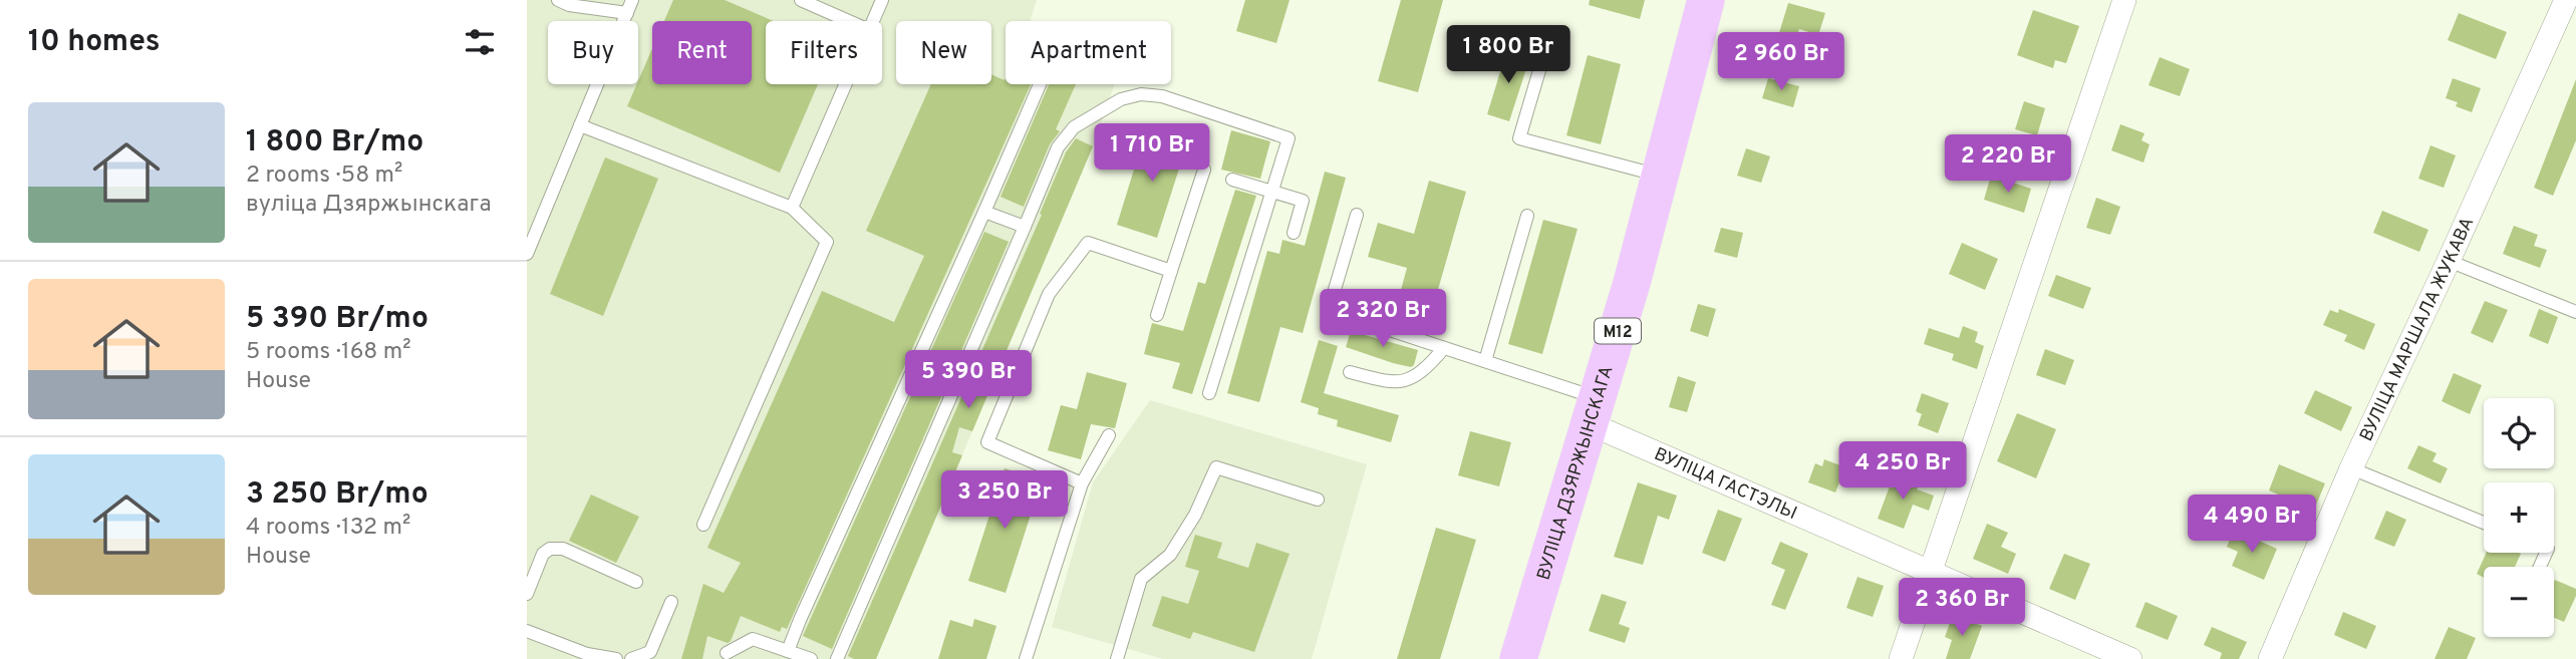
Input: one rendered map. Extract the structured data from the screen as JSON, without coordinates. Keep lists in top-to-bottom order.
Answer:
{
  "streets": {
    "main road": ["М12", "ВУЛІЦА ДЗЯРЖЫНСКАГА"],
    "street": ["ВУЛІЦА МАРШАЛА ЖУКАВА", "ВУЛІЦА ГАСТЭЛЫ"]
  },
  "crossings": [
    ["ВУЛІЦА ДЗЯРЖЫНСКАГА", "ВУЛІЦА ГАСТЭЛЫ"]
  ],
  "page": {
    "heading": "10 homes",
    "chip": [
      "Buy",
      "Rent",
      "Filters",
      "New",
      "Apartment"
    ],
    "price": [
      "1 800 Br",
      "2 960 Br",
      "1 710 Br",
      "2 220 Br",
      "2 320 Br",
      "5 390 Br",
      "4 250 Br",
      "3 250 Br",
      "4 490 Br",
      "2 360 Br"
    ],
    "list": [
      {
        "name": "1 800 Br/mo",
        "note": "2 rooms · 58 m² · вуліца Дзяржынскага"
      },
      {
        "name": "5 390 Br/mo",
        "note": "5 rooms · 168 m² · House"
      },
      {
        "name": "3 250 Br/mo",
        "note": "4 rooms · 132 m² · House"
      }
    ],
    "map_buttons": ["+", "−"]
  }
}
